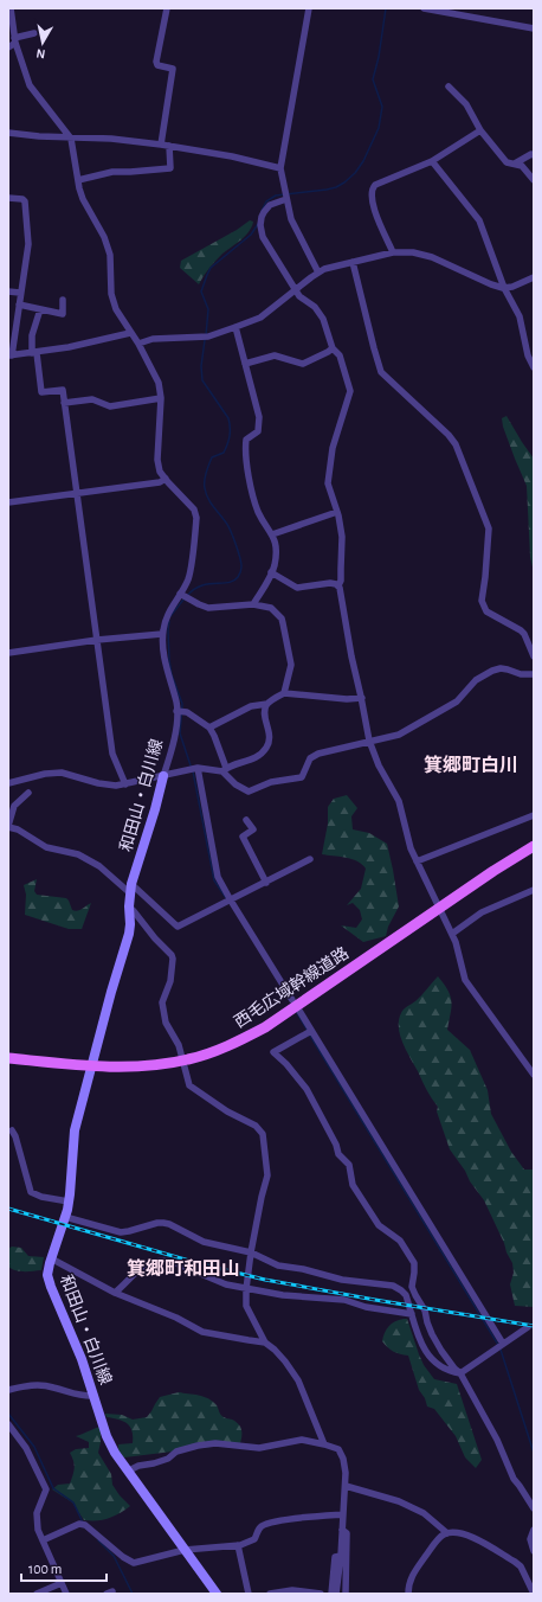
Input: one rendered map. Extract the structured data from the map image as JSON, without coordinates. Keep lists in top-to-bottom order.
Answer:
{
  "streets": {
    "main road": ["西毛広域幹線道路"],
    "street": ["和田山・白川線"]
  },
  "crossings": [
    ["和田山・白川線", "西毛広域幹線道路"]
  ],
  "districts": ["箕郷町白川", "箕郷町和田山"],
  "scale_bar": "100 m",
  "north": "bottom"
}
